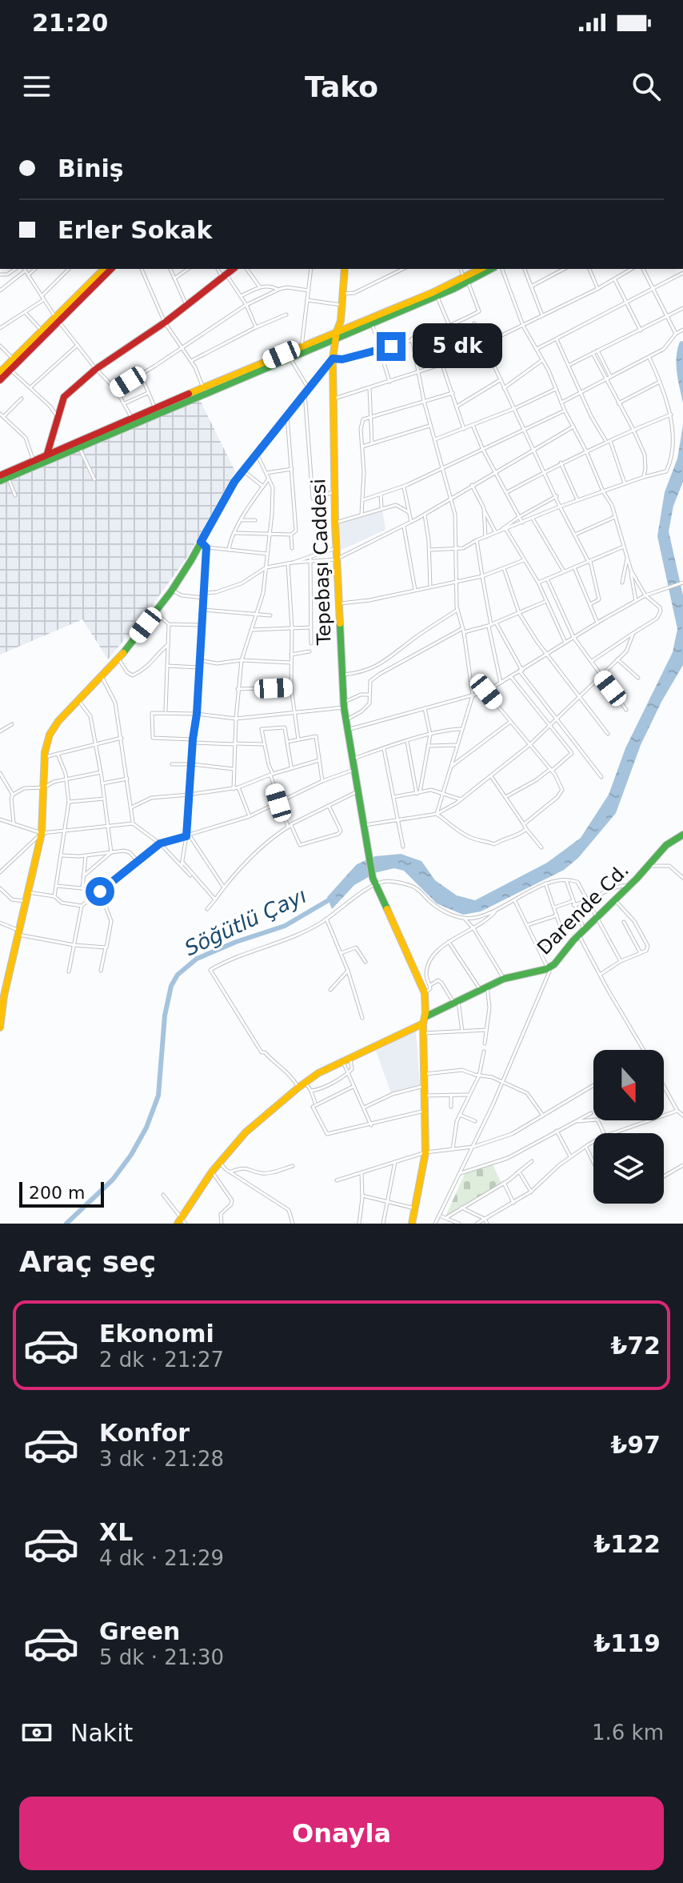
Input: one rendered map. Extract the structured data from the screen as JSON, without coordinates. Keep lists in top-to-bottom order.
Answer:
{
  "streets": {
    "street": ["Tepebaşı Caddesi", "Darende Cd."]
  },
  "water": ["Söğütlü Çayı"],
  "scale_bar": "200 m",
  "north": "bottom",
  "page": {
    "status": "21:20",
    "header": "Tako",
    "banner": ["Biniş", "Erler Sokak"],
    "bubble": "5 dk",
    "scale": "200 m",
    "heading": "Araç seç",
    "list": [
      {
        "name": "Ekonomi",
        "note": "2 dk · 21:27",
        "value": "₺72"
      },
      {
        "name": "Konfor",
        "note": "3 dk · 21:28",
        "value": "₺97"
      },
      {
        "name": "XL",
        "note": "4 dk · 21:29",
        "value": "₺122"
      },
      {
        "name": "Green",
        "note": "5 dk · 21:30",
        "value": "₺119"
      }
    ],
    "pay": ["Nakit", "1.6 km"],
    "buttons": "Onayla"
  }
}
